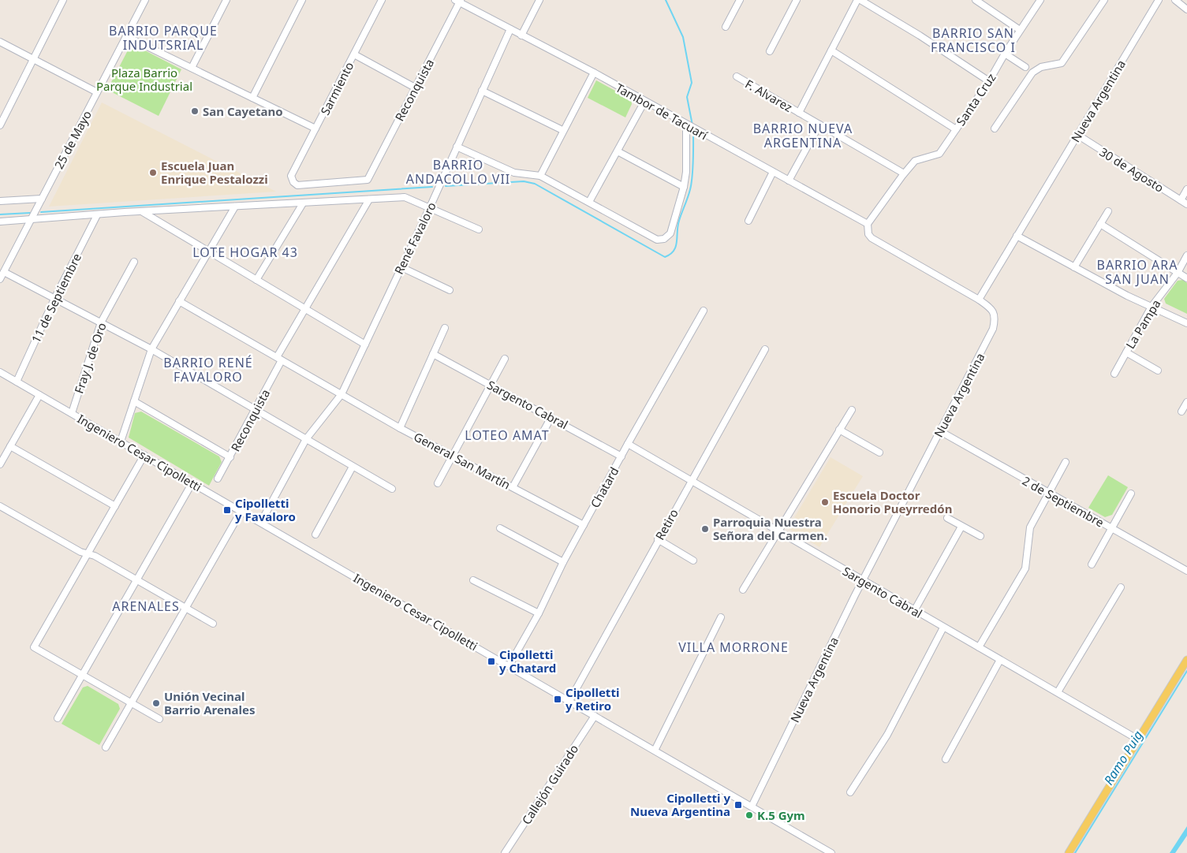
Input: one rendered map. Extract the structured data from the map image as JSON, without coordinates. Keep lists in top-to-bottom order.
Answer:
{
  "streets": {
    "street": [
      "Sarmiento",
      "Reconquista",
      "F. Alvarez",
      "Santa Cruz",
      "Nueva Argentina",
      "Tambor de Tacuarí",
      "25 de Mayo",
      "30 de Agosto",
      "René Favaloro",
      "11 de Septiembre",
      "La Pampa",
      "Fray J. de Oro",
      "Sargento Cabral",
      "Ingeniero Cesar Cipolletti",
      "General San Martín",
      "Chatard",
      "2 de Septiembre",
      "Retiro",
      "Callejón Guirado"
    ]
  },
  "crossings": [
    ["Sarmiento", "Reconquista"],
    ["Reconquista", "Tambor de Tacuarí"],
    ["Reconquista", "General San Martín"],
    ["F. Alvarez", "Santa Cruz"],
    ["Nueva Argentina", "30 de Agosto"],
    ["Nueva Argentina", "Sargento Cabral"],
    ["Nueva Argentina", "Ingeniero Cesar Cipolletti"],
    ["Nueva Argentina", "2 de Septiembre"],
    ["Tambor de Tacuarí", "René Favaloro"],
    ["René Favaloro", "Ingeniero Cesar Cipolletti"],
    ["René Favaloro", "General San Martín"],
    ["11 de Septiembre", "Ingeniero Cesar Cipolletti"],
    ["Fray J. de Oro", "Ingeniero Cesar Cipolletti"],
    ["Sargento Cabral", "Chatard"],
    ["Sargento Cabral", "Retiro"],
    ["Ingeniero Cesar Cipolletti", "Chatard"],
    ["Ingeniero Cesar Cipolletti", "Retiro"],
    ["Ingeniero Cesar Cipolletti", "Callejón Guirado"],
    ["General San Martín", "Chatard"]
  ],
  "districts": [
    "BARRIO PARQUE INDUTSRIAL",
    "BARRIO SAN FRANCISCO I",
    "BARRIO NUEVA ARGENTINA",
    "BARRIO ANDACOLLO VII",
    "LOTE HOGAR 43",
    "BARRIO ARA SAN JUAN",
    "BARRIO RENÉ FAVALORO",
    "LOTEO AMAT",
    "ARENALES",
    "VILLA MORRONE"
  ],
  "water": ["Ramo Puig"],
  "parks": ["Plaza Barrio Parque Industrial"],
  "places": {
    "other": [
      "San Cayetano",
      "Escuela Juan Enrique Pestalozzi",
      "Escuela Doctor Honorio Pueyrredón",
      "Parroquia Nuestra Señora del Carmen.",
      "Unión Vecinal Barrio Arenales",
      "K.5 Gym"
    ],
    "transit": [
      "Cipolletti y Favaloro",
      "Cipolletti y Chatard",
      "Cipolletti y Retiro",
      "Cipolletti y Nueva Argentina"
    ]
  }
}
